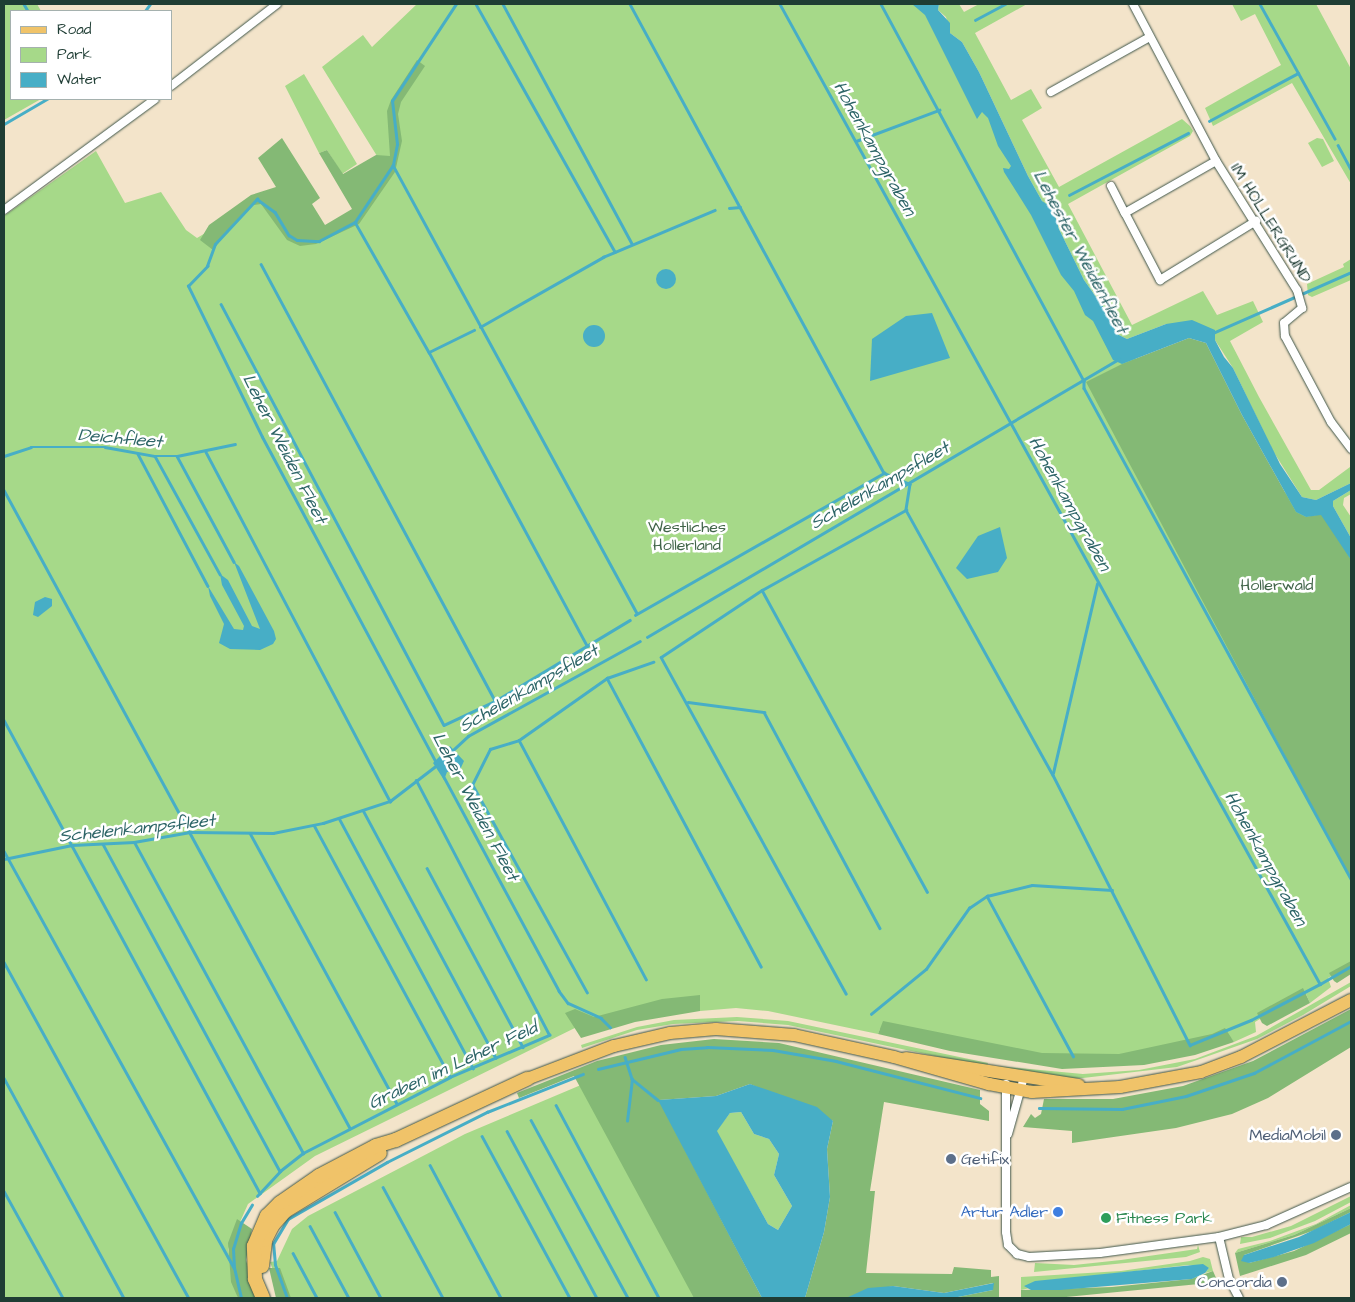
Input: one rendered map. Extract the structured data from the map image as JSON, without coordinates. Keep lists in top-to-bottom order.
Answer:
{
  "streets": {
    "street": ["IM HOLLERGRUND"]
  },
  "water": [
    "Hohenkampgraben",
    "Lehester Weidenfleet",
    "Deichfleet",
    "Leher Weiden Fleet",
    "Schelenkampsfleet",
    "Graben im Leher Feld"
  ],
  "parks": ["Westliches Hollerland", "Hollerwald"],
  "places": [
    "MediaMobil",
    "Getifix",
    "Artur Adler",
    "Fitness Park",
    "Concordia"
  ],
  "legend": ["Road", "Park", "Water"]
}
